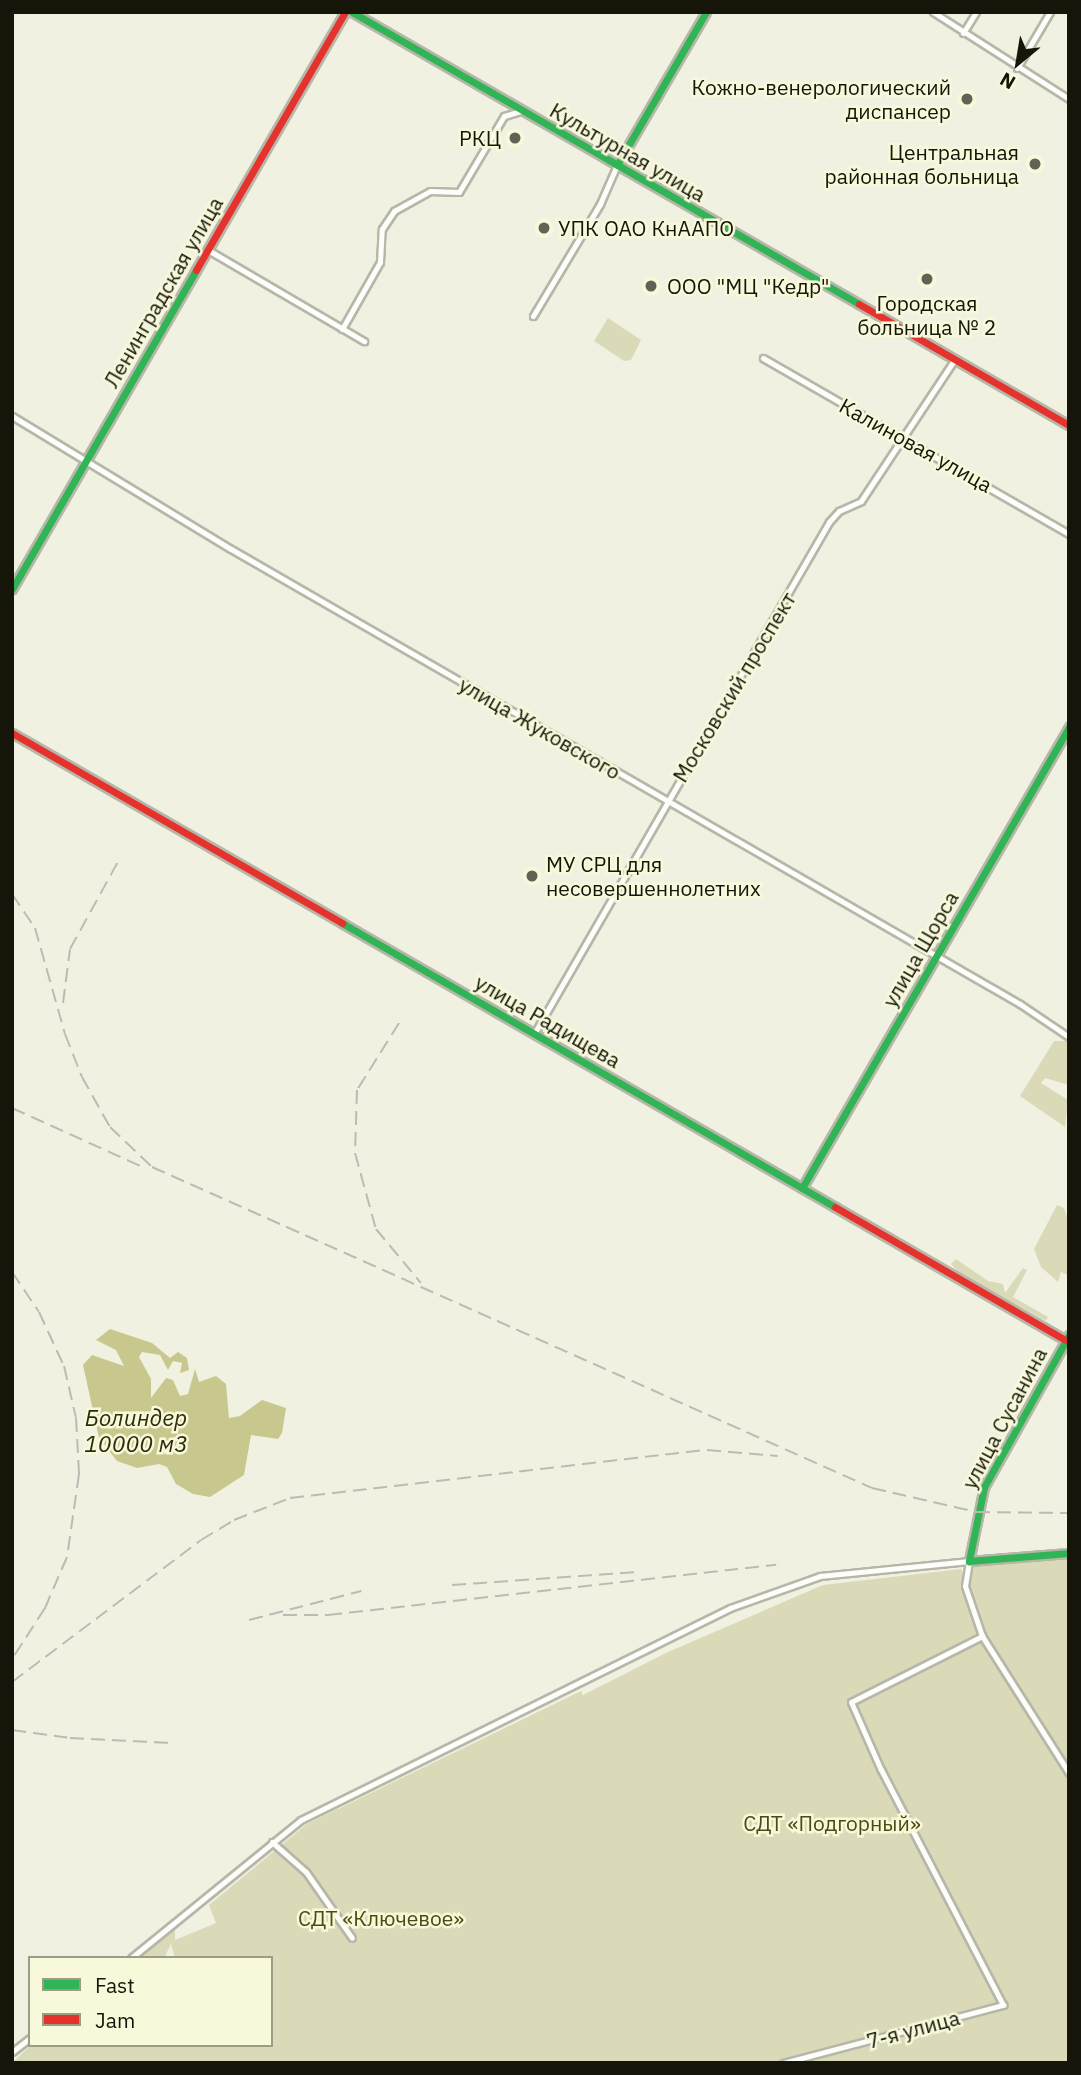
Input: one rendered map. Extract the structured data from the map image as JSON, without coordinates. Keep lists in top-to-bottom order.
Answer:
{
  "streets": {
    "street": [
      "Культурная улица",
      "Ленинградская улица",
      "Калиновая улица",
      "Московский проспект",
      "улица Жуковского",
      "улица Щорса",
      "улица Радищева",
      "улица Сусанина",
      "7-я улица"
    ]
  },
  "crossings": [
    ["Культурная улица", "Московский проспект"],
    ["Ленинградская улица", "улица Жуковского"],
    ["Калиновая улица", "Московский проспект"],
    ["Московский проспект", "улица Жуковского"],
    ["Московский проспект", "улица Радищева"],
    ["улица Жуковского", "улица Щорса"],
    ["улица Щорса", "улица Радищева"],
    ["улица Радищева", "улица Сусанина"]
  ],
  "water": ["Болиндер 10000 м3"],
  "parks": ["СДТ «Подгорный»", "СДТ «Ключевое»"],
  "places": [
    "Кожно-венерологический диспансер",
    "РКЦ",
    "Центральная районная больница",
    "УПК ОАО КнААПО",
    "Городская больница № 2",
    "ООО \"МЦ \"Кедр\"",
    "МУ СРЦ для несовершеннолетних"
  ],
  "legend": ["Fast", "Jam"],
  "north": "bottom left"
}
